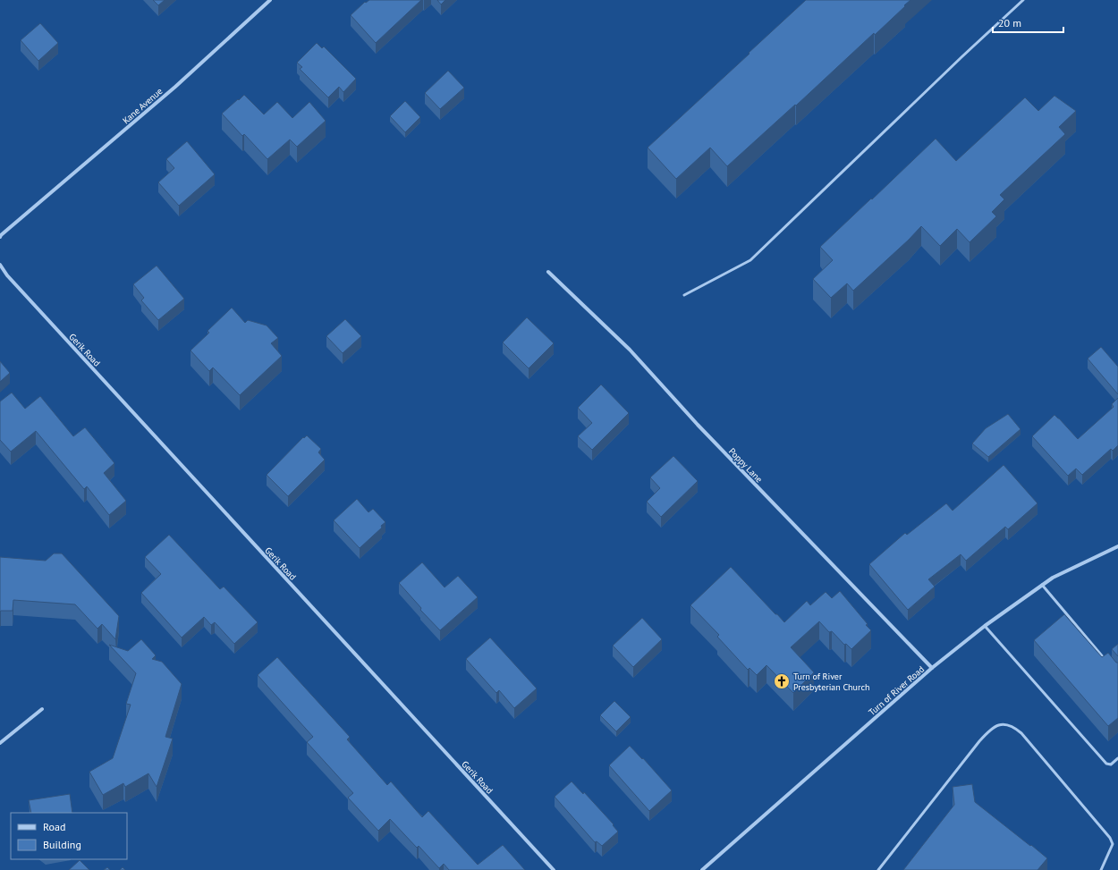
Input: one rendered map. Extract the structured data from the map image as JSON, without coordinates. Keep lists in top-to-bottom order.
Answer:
{
  "streets": {
    "street": [
      "Kane Avenue",
      "Gerik Road",
      "Poppy Lane",
      "Turn of River Road"
    ]
  },
  "crossings": [
    ["Poppy Lane", "Turn of River Road"]
  ],
  "places": {
    "church": ["Turn of River Presbyterian Church"]
  },
  "legend": ["Road", "Building"],
  "scale_bar": "20 m"
}
